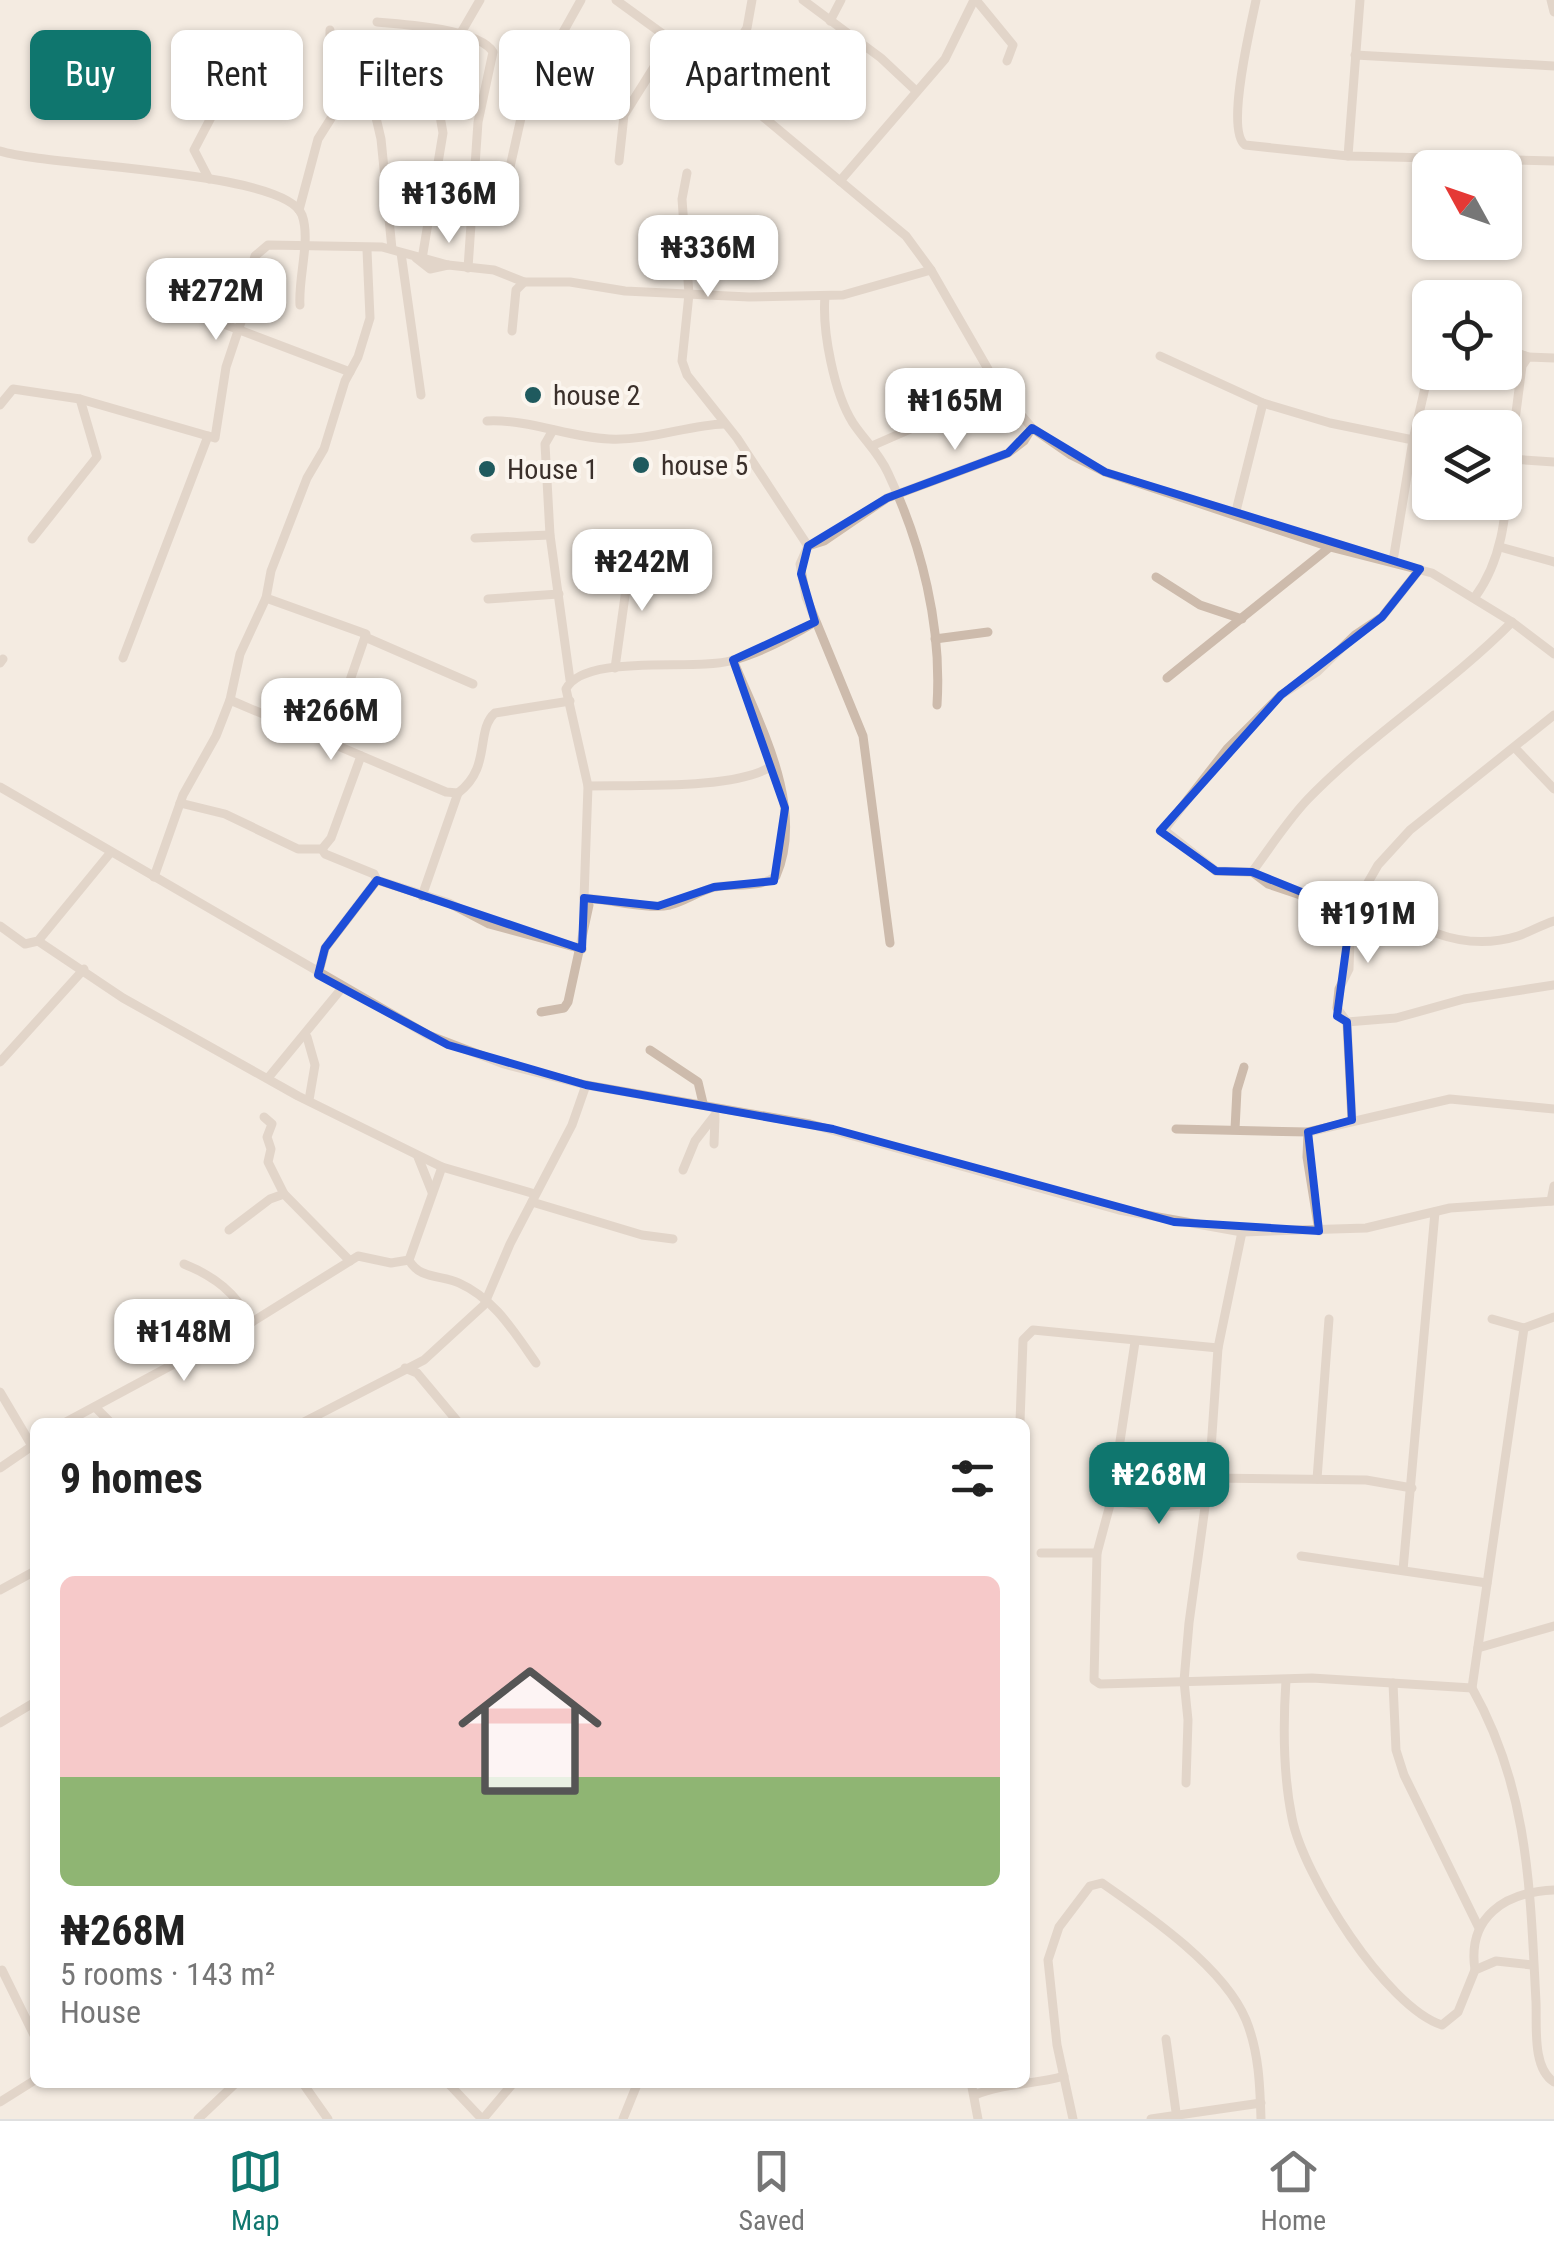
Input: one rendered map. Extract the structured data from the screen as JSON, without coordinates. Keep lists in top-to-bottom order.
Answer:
{
  "places": ["house 2", "house 5", "House 1"],
  "north": "top left",
  "page": {
    "chip": [
      "Buy",
      "Rent",
      "Filters",
      "New",
      "Apartment"
    ],
    "price": [
      "₦136M",
      "₦336M",
      "₦272M",
      "₦165M",
      "₦242M",
      "₦266M",
      "₦191M",
      "₦148M",
      "₦268M"
    ],
    "heading": "9 homes",
    "list": [
      {
        "name": "₦268M",
        "note": "5 rooms · 143 m² · House"
      }
    ],
    "tabs": ["Map", "Saved", "Home"]
  }
}
